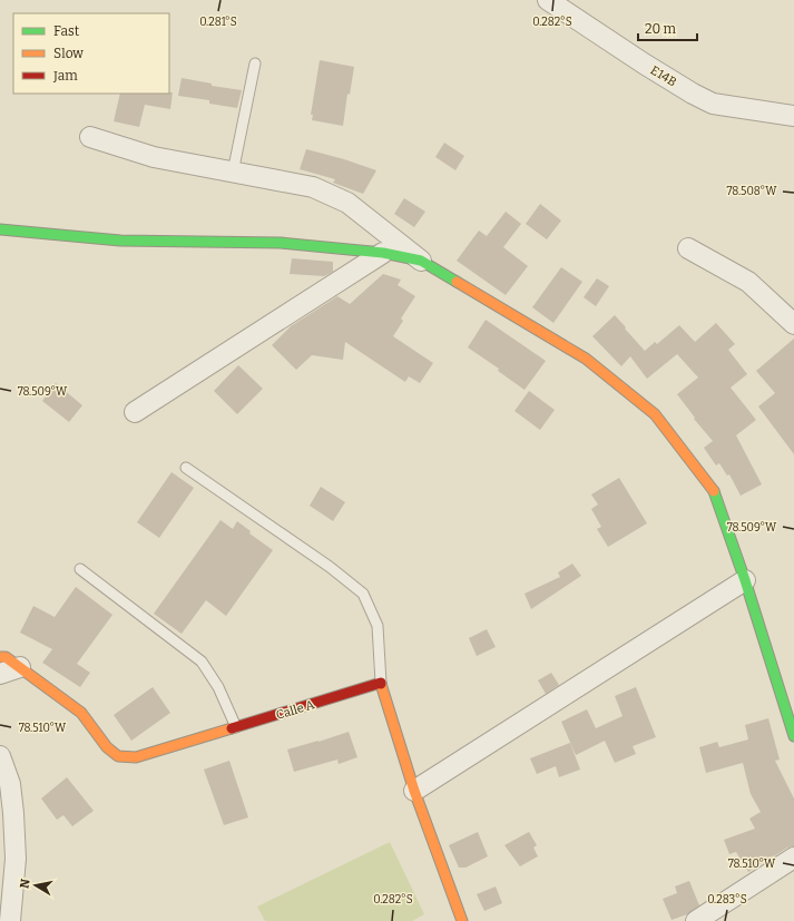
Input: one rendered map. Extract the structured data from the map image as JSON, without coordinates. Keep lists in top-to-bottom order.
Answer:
{
  "streets": {
    "street": ["E14B", "Calle A"]
  },
  "legend": ["Fast", "Slow", "Jam"],
  "scale_bar": "20 m",
  "north": "left",
  "coordinates": [
    "0.281°S",
    "0.282°S",
    "78.508°W",
    "78.509°W",
    "78.510°W",
    "0.283°S"
  ]
}
